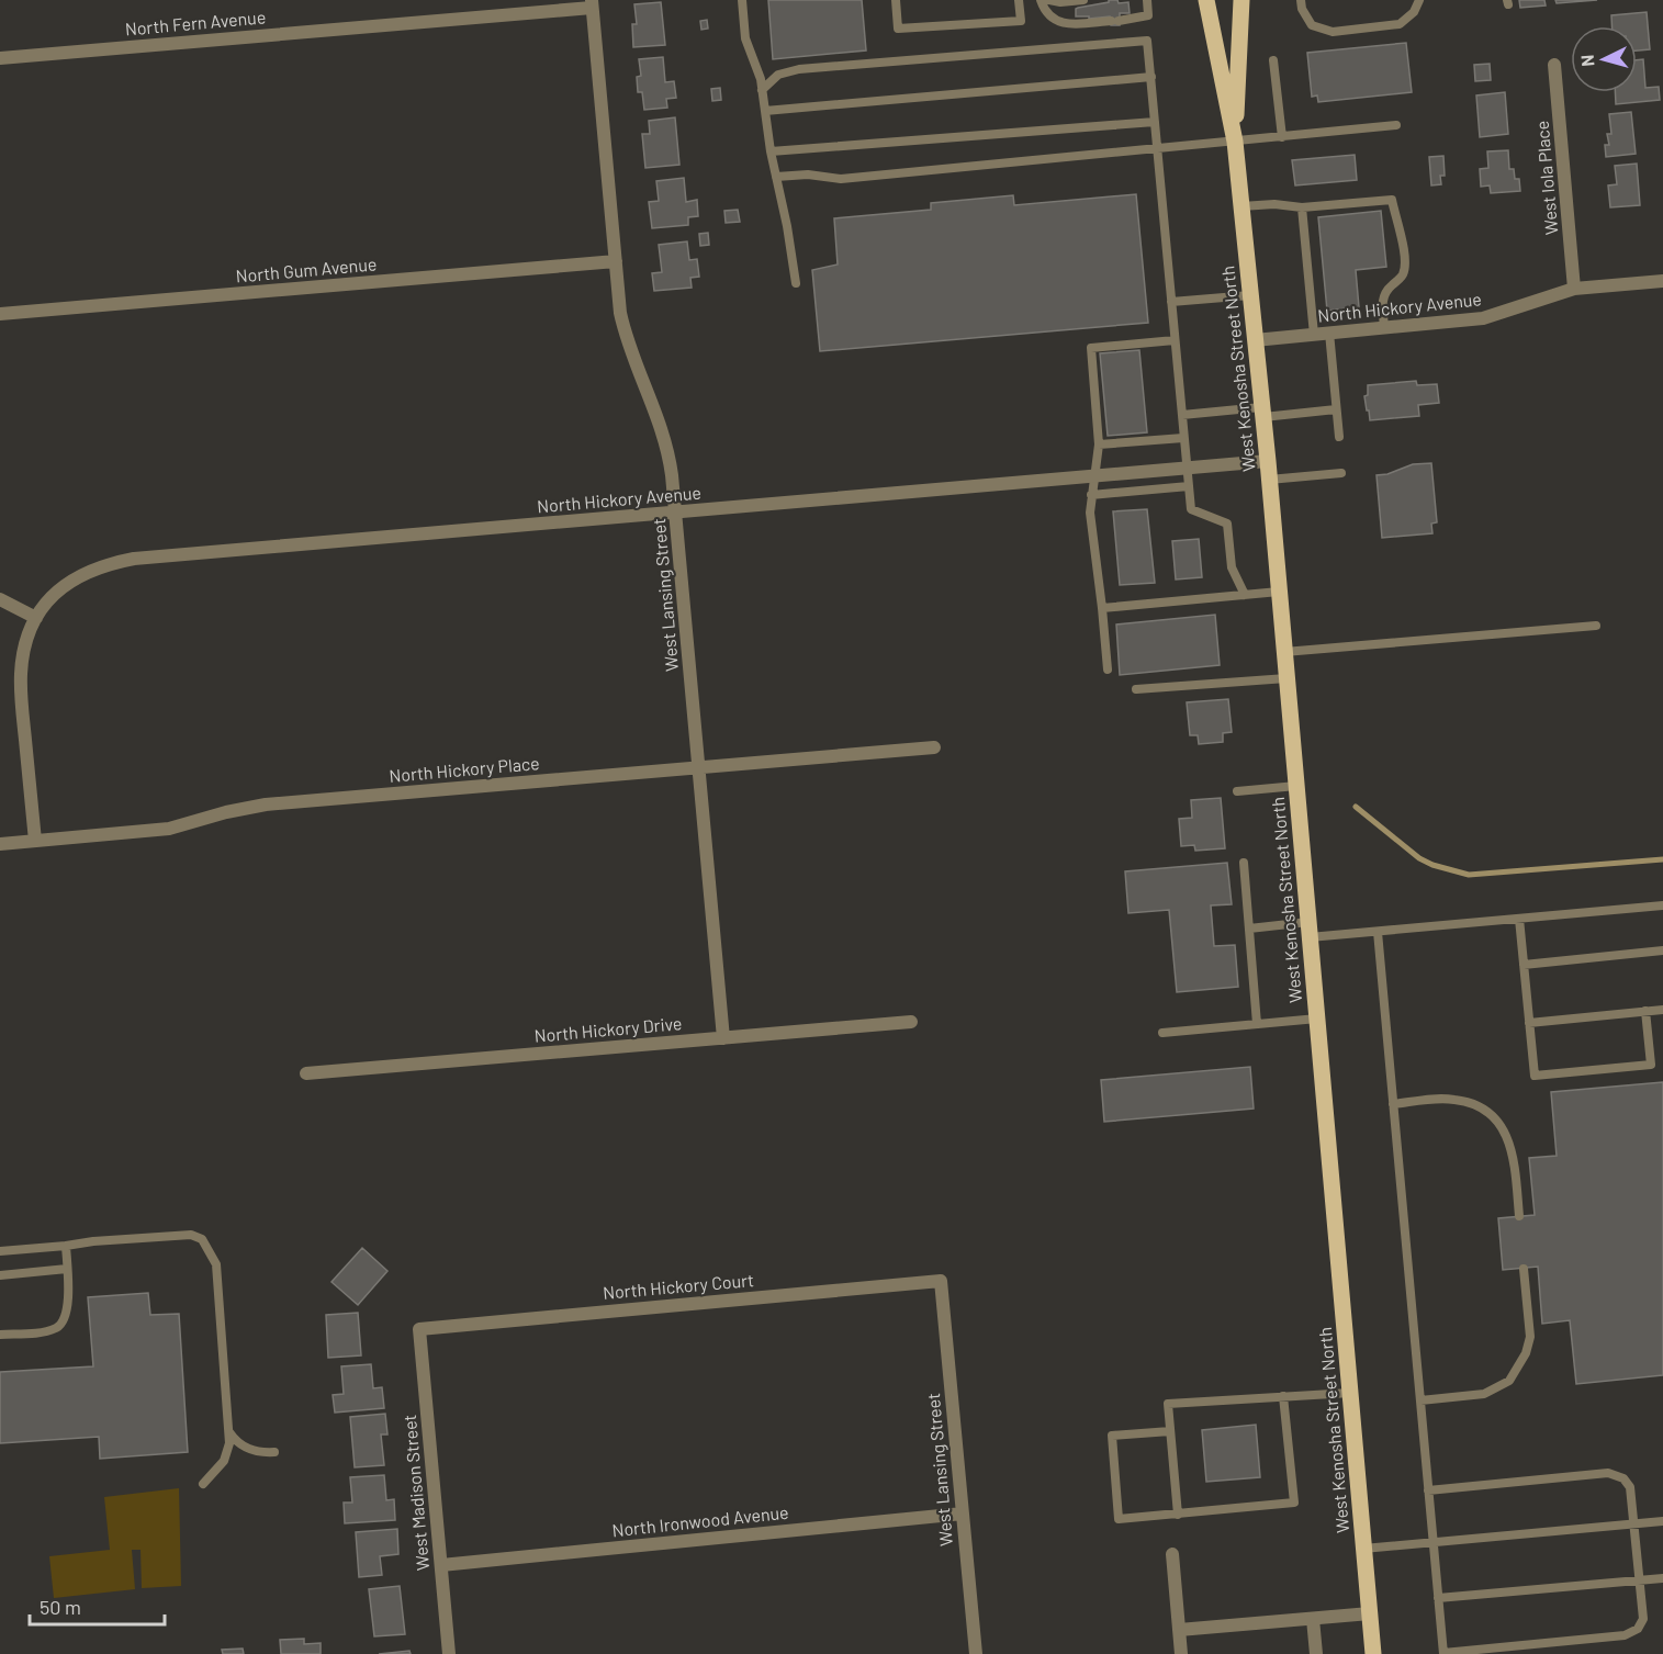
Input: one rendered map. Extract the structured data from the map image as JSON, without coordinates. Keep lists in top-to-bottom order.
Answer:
{
  "streets": {
    "main road": ["West Kenosha Street North"],
    "street": [
      "North Fern Avenue",
      "West Iola Place",
      "North Gum Avenue",
      "North Hickory Avenue",
      "West Lansing Street",
      "North Hickory Place",
      "North Hickory Drive",
      "North Hickory Court",
      "West Madison Street",
      "North Ironwood Avenue"
    ]
  },
  "crossings": [
    ["North Fern Avenue", "West Lansing Street"],
    ["West Iola Place", "North Hickory Avenue"],
    ["North Gum Avenue", "West Lansing Street"],
    ["North Hickory Avenue", "West Kenosha Street North"],
    ["North Hickory Avenue", "West Lansing Street"],
    ["West Lansing Street", "North Hickory Place"],
    ["West Lansing Street", "North Hickory Drive"],
    ["West Lansing Street", "North Hickory Court"],
    ["West Lansing Street", "North Ironwood Avenue"],
    ["North Hickory Court", "West Madison Street"],
    ["West Madison Street", "North Ironwood Avenue"]
  ],
  "scale_bar": "50 m",
  "north": "left"
}
